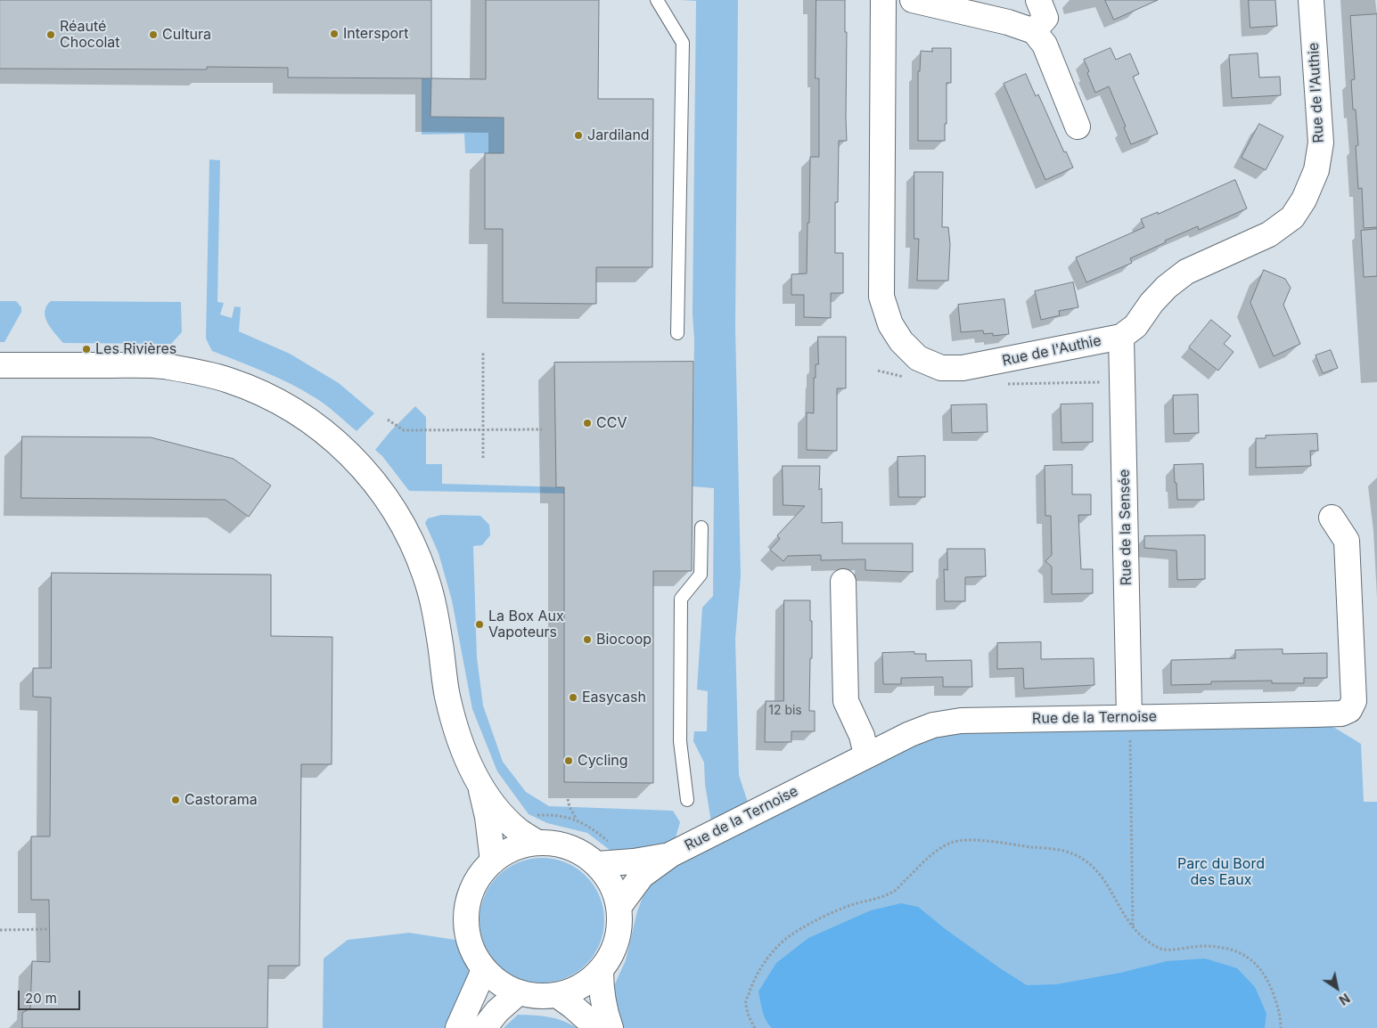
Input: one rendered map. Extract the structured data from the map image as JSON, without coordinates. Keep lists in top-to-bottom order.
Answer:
{
  "streets": {
    "street": ["Rue de l'Authie", "Rue de la Sensée", "Rue de la Ternoise"]
  },
  "crossings": [
    ["Rue de l'Authie", "Rue de la Sensée"],
    ["Rue de la Sensée", "Rue de la Ternoise"]
  ],
  "parks": ["Parc du Bord des Eaux"],
  "places": [
    "Intersport",
    "Réauté Chocolat",
    "Cultura",
    "Jardiland",
    "Les Rivières",
    "CCV",
    "La Box Aux Vapoteurs",
    "Biocoop",
    "Easycash",
    "Cycling",
    "Castorama"
  ],
  "house_numbers": ["12 bis"],
  "scale_bar": "20 m",
  "north": "bottom right"
}
